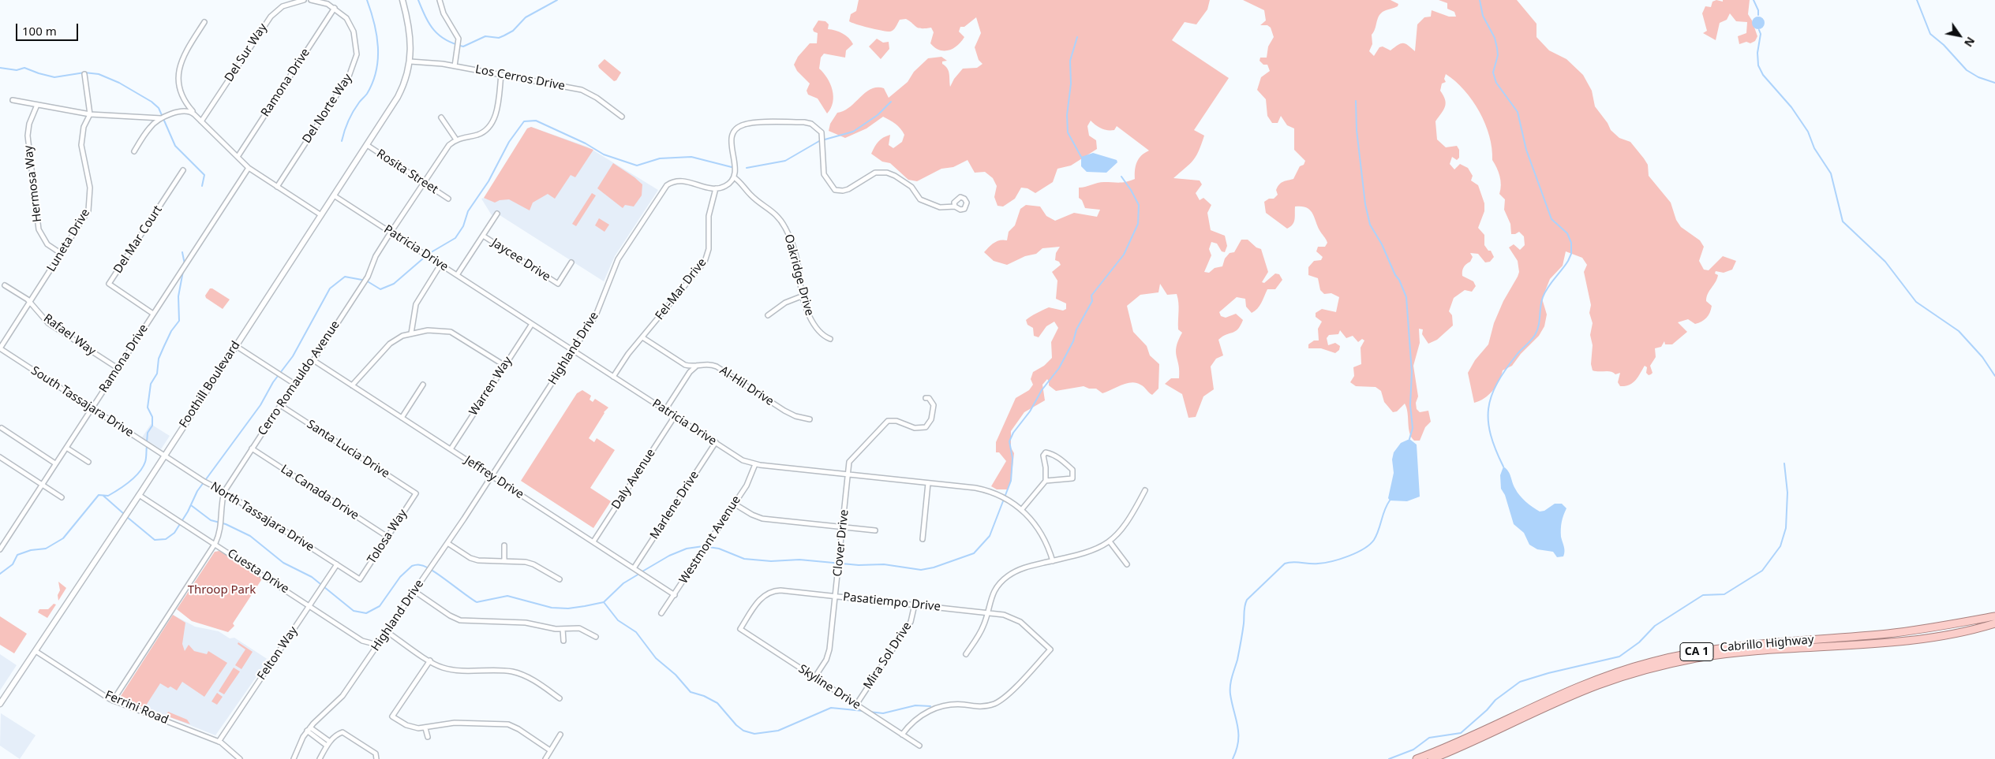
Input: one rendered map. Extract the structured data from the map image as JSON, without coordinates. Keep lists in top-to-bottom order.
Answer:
{
  "streets": {
    "highway": ["Cabrillo Highway", "CA 1"],
    "street": [
      "Del Sur Way",
      "Los Cerros Drive",
      "Ramona Drive",
      "Del Norte Way",
      "Rosita Street",
      "Hermosa Way",
      "Del Mar Court",
      "Luneta Drive",
      "Patricia Drive",
      "Jaycee Drive",
      "Oakridge Drive",
      "Fel-Mar Drive",
      "Rafael Way",
      "Highland Drive",
      "Cerro Romauldo Avenue",
      "Foothill Boulevard",
      "Warren Way",
      "Al-Hil Drive",
      "South Tassajara Drive",
      "Santa Lucia Drive",
      "Jeffrey Drive",
      "Daly Avenue",
      "La Canada Drive",
      "Marlene Drive",
      "North Tassajara Drive",
      "Tolosa Way",
      "Westmont Avenue",
      "Clover Drive",
      "Cuesta Drive",
      "Pasatiempo Drive",
      "Felton Way",
      "Mira Sol Drive",
      "Skyline Drive",
      "Ferrini Road"
    ]
  },
  "crossings": [
    ["Los Cerros Drive", "Foothill Boulevard"],
    ["Ramona Drive", "Del Norte Way"],
    ["Ramona Drive", "Del Mar Court"],
    ["Ramona Drive", "Rafael Way"],
    ["Ramona Drive", "South Tassajara Drive"],
    ["Rosita Street", "Cerro Romauldo Avenue"],
    ["Rosita Street", "Foothill Boulevard"],
    ["Hermosa Way", "Luneta Drive"],
    ["Luneta Drive", "Rafael Way"],
    ["Luneta Drive", "South Tassajara Drive"],
    ["Patricia Drive", "Fel-Mar Drive"],
    ["Patricia Drive", "Highland Drive"],
    ["Patricia Drive", "Cerro Romauldo Avenue"],
    ["Patricia Drive", "Foothill Boulevard"],
    ["Patricia Drive", "Warren Way"],
    ["Patricia Drive", "Daly Avenue"],
    ["Patricia Drive", "Marlene Drive"],
    ["Patricia Drive", "Westmont Avenue"],
    ["Patricia Drive", "Clover Drive"],
    ["Fel-Mar Drive", "Highland Drive"],
    ["Fel-Mar Drive", "Al-Hil Drive"],
    ["Highland Drive", "Jeffrey Drive"],
    ["Highland Drive", "Cuesta Drive"],
    ["Cerro Romauldo Avenue", "Santa Lucia Drive"],
    ["Cerro Romauldo Avenue", "Jeffrey Drive"],
    ["Cerro Romauldo Avenue", "La Canada Drive"],
    ["Cerro Romauldo Avenue", "North Tassajara Drive"],
    ["Cerro Romauldo Avenue", "Cuesta Drive"],
    ["Cerro Romauldo Avenue", "Ferrini Road"],
    ["Foothill Boulevard", "South Tassajara Drive"],
    ["Foothill Boulevard", "North Tassajara Drive"],
    ["Foothill Boulevard", "Cuesta Drive"],
    ["Foothill Boulevard", "Ferrini Road"],
    ["Warren Way", "Jeffrey Drive"],
    ["South Tassajara Drive", "North Tassajara Drive"],
    ["Santa Lucia Drive", "Tolosa Way"],
    ["Jeffrey Drive", "Daly Avenue"],
    ["Jeffrey Drive", "Marlene Drive"],
    ["Jeffrey Drive", "Westmont Avenue"],
    ["La Canada Drive", "Tolosa Way"],
    ["North Tassajara Drive", "Tolosa Way"],
    ["North Tassajara Drive", "Felton Way"],
    ["Clover Drive", "Pasatiempo Drive"],
    ["Clover Drive", "Skyline Drive"],
    ["Cuesta Drive", "Felton Way"],
    ["Pasatiempo Drive", "Mira Sol Drive"],
    ["Pasatiempo Drive", "Skyline Drive"],
    ["Felton Way", "Ferrini Road"],
    ["Mira Sol Drive", "Skyline Drive"]
  ],
  "parks": ["Throop Park"],
  "scale_bar": "100 m",
  "north": "bottom right"
}
